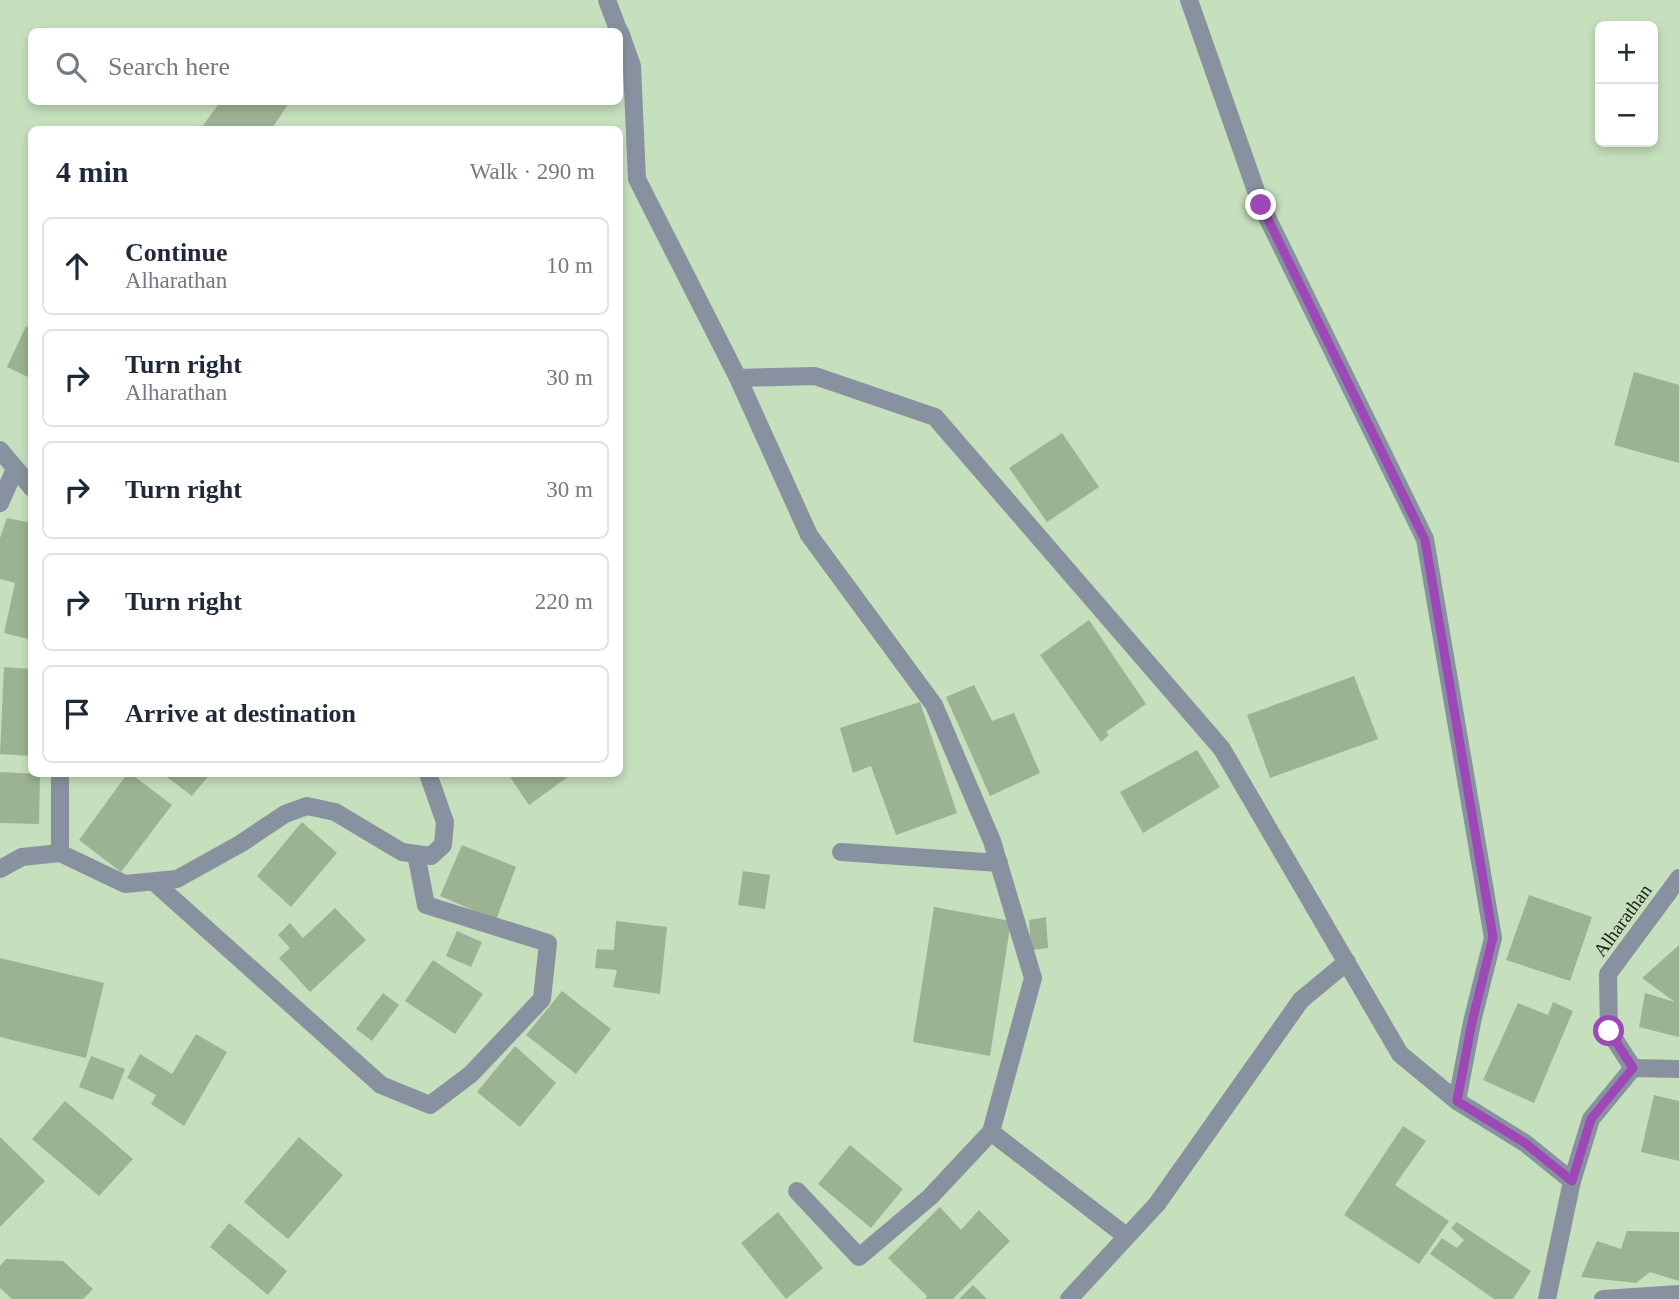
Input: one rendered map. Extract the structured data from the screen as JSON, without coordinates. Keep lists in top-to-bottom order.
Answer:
{
  "streets": {
    "street": ["Alharathan"]
  },
  "page": {
    "map_buttons": ["+", "−"],
    "search": "Search here",
    "heading": ["4 min", "Walk · 290 m"],
    "list": [
      ["Continue", "Alharathan", "10 m"],
      ["Turn right", "Alharathan", "30 m"],
      ["Turn right", "30 m"],
      ["Turn right", "220 m"],
      "Arrive at destination"
    ]
  }
}
